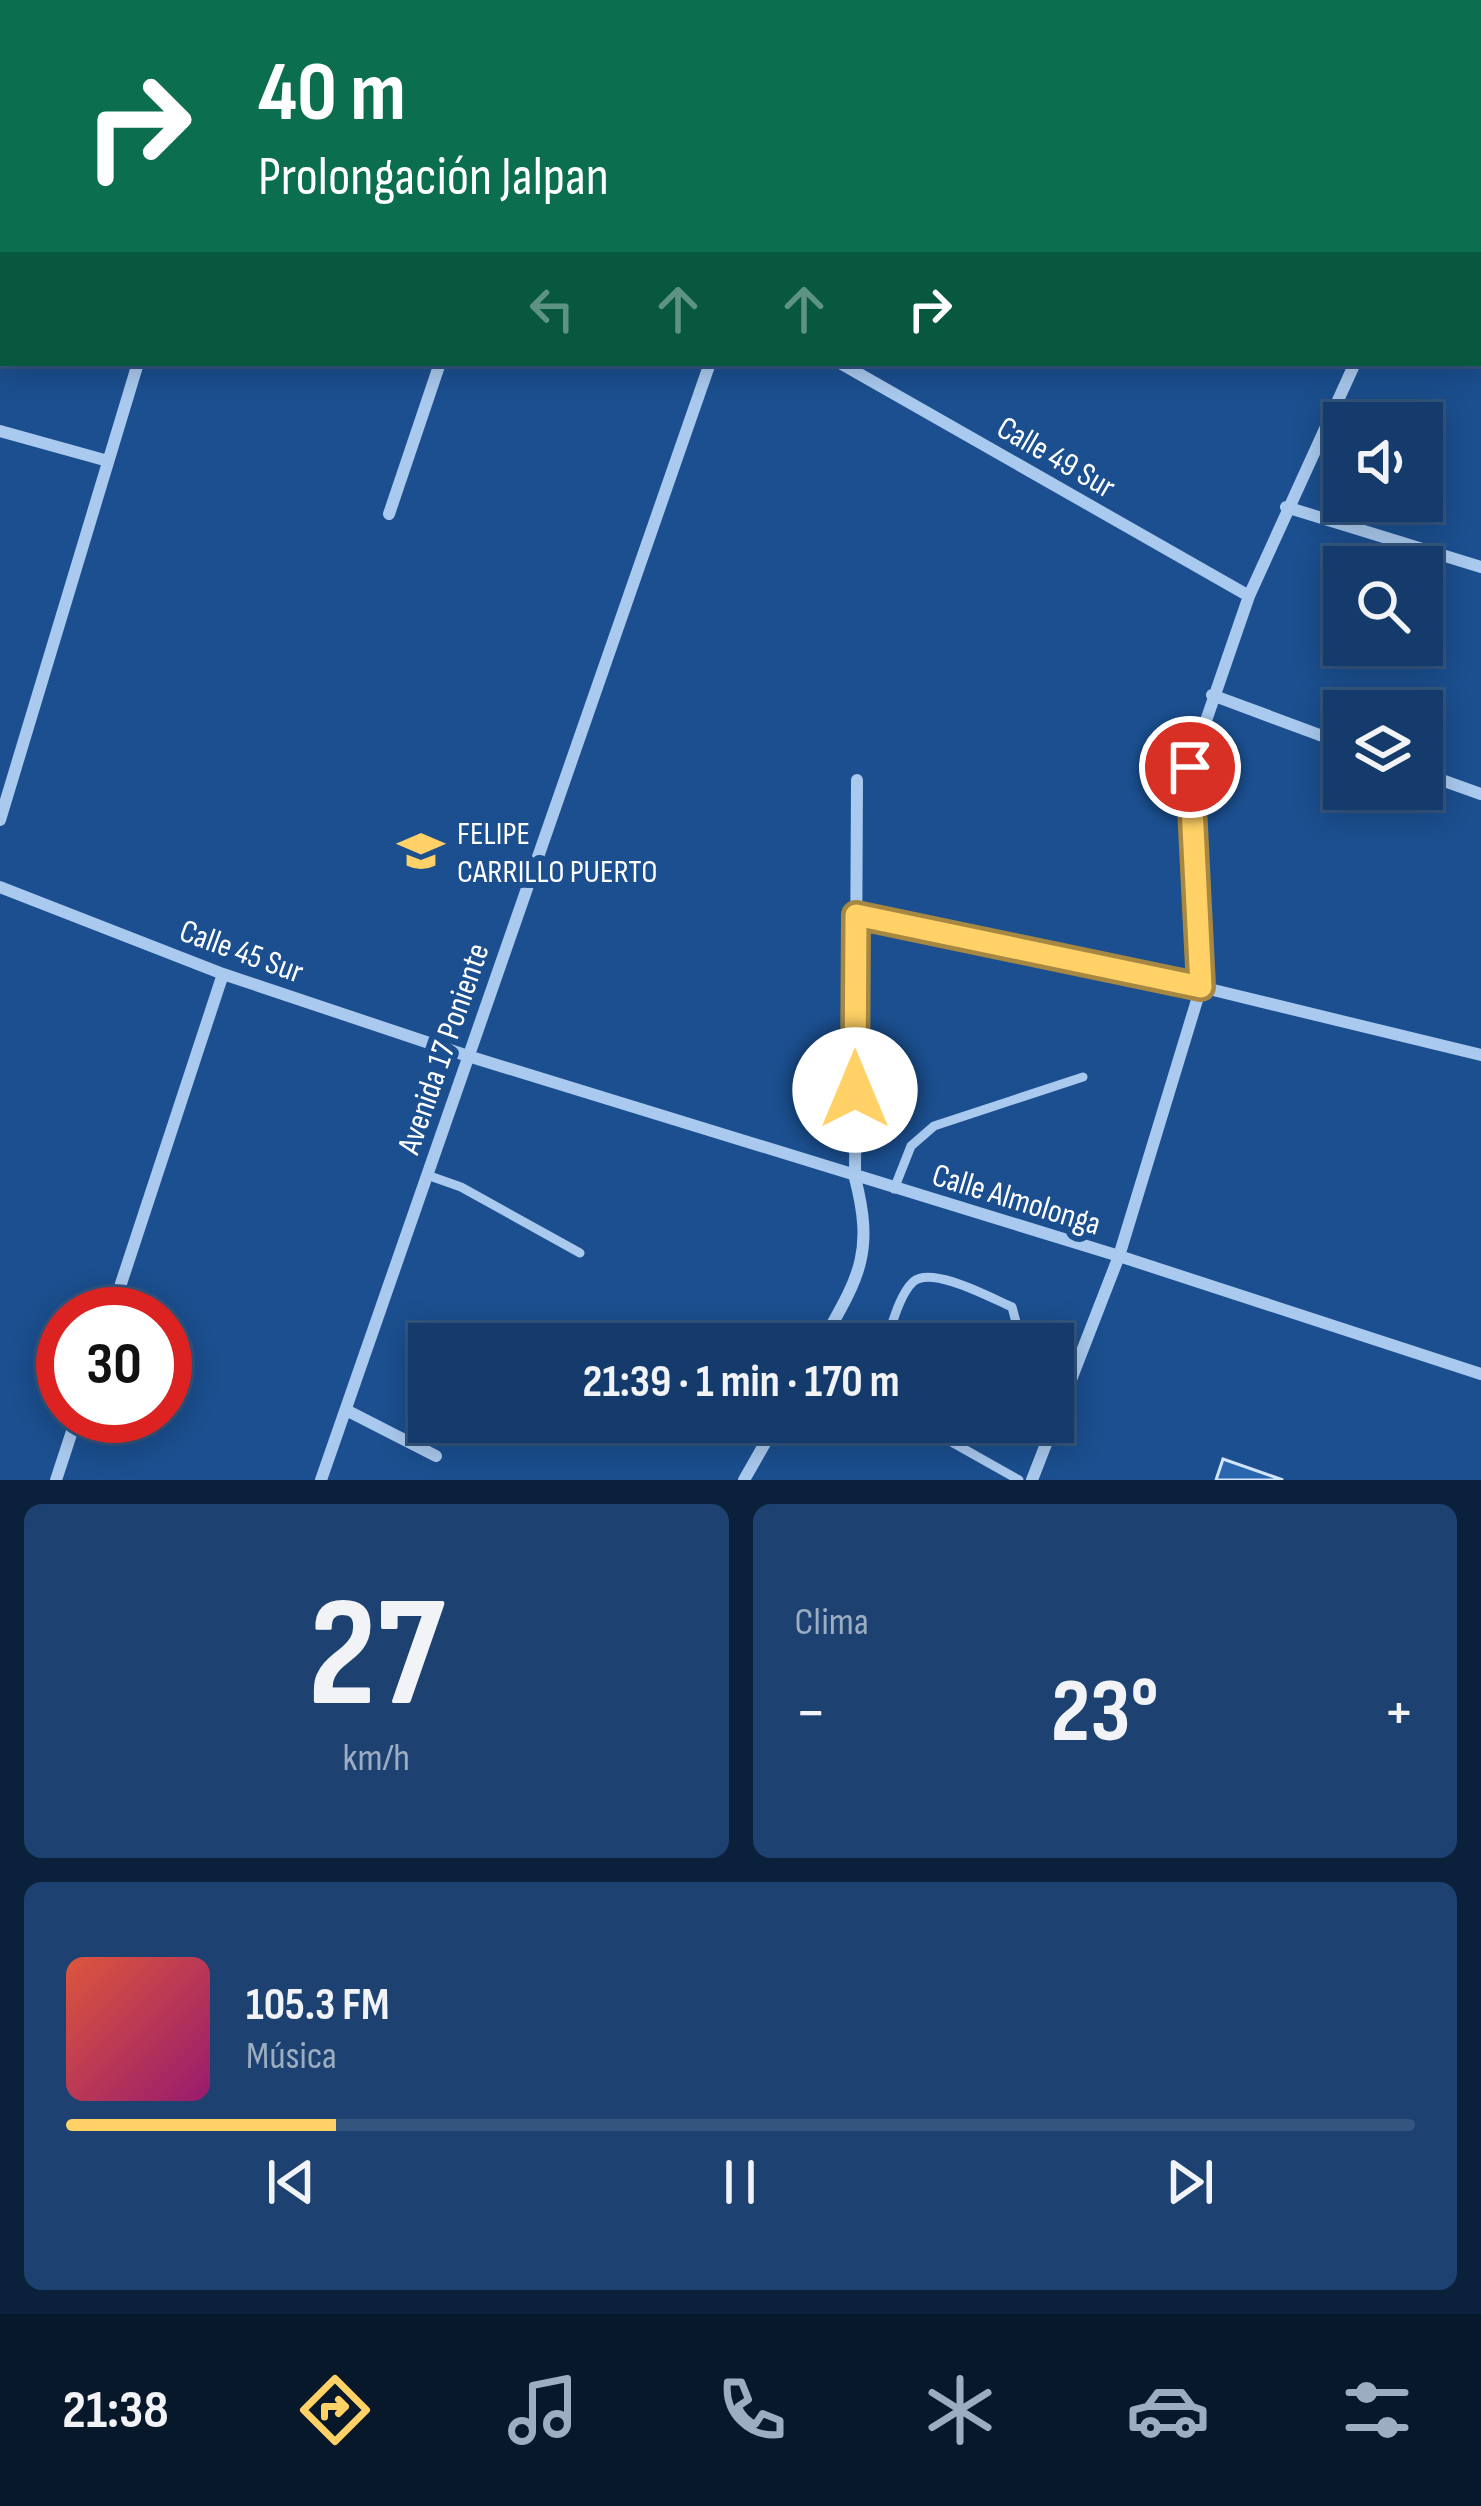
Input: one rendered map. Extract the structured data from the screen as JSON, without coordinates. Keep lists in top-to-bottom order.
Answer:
{
  "streets": {
    "street": [
      "Calle 49 Sur",
      "Calle 45 Sur",
      "Avenida 17 Poniente",
      "Calle Almolonga"
    ]
  },
  "crossings": [
    ["Calle 45 Sur", "Avenida 17 Poniente"],
    ["Calle 45 Sur", "Calle Almolonga"],
    ["Avenida 17 Poniente", "Calle Almolonga"]
  ],
  "places": {
    "school or university": ["FELIPE CARRILLO PUERTO"]
  },
  "page": {
    "turn": ["40 m", "Prolongación Jalpan"],
    "limit": "30",
    "trip": "21:39 · 1 min · 170 m",
    "tile": [
      ["27", "km/h"],
      "Clima"
    ],
    "heat": ["−", "23°", "+"],
    "song": ["105.3 FM", "Música"],
    "tabs": "21:38"
  }
}
